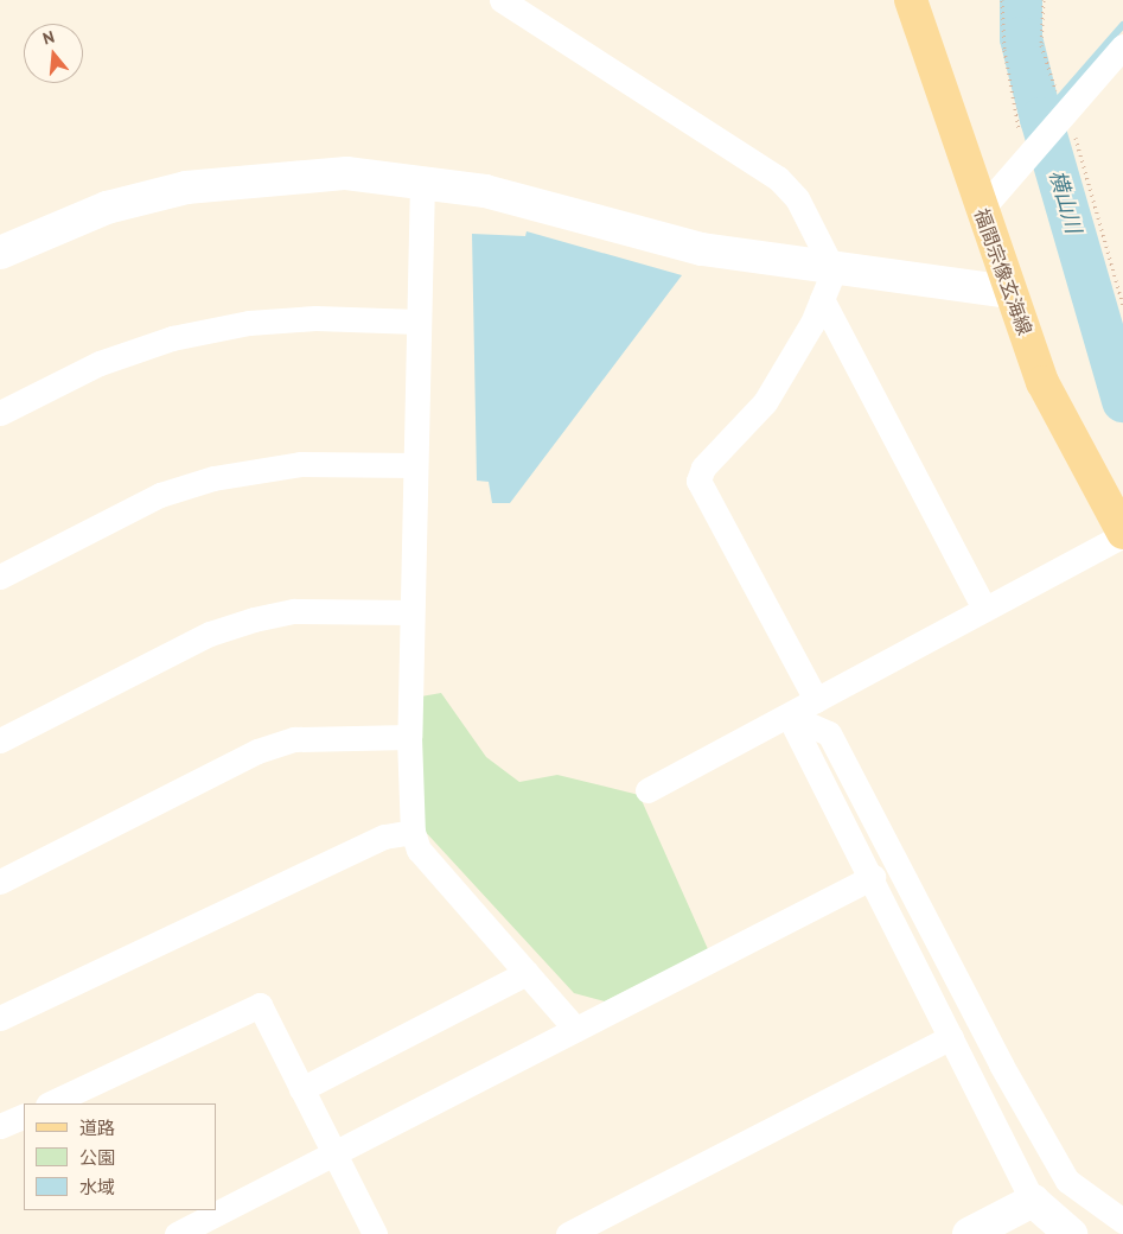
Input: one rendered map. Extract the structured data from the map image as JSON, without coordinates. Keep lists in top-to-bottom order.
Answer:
{
  "streets": {
    "main road": ["福間宗像玄海線"]
  },
  "water": ["横山川"],
  "legend": ["道路", "公園", "水域"],
  "north": "top"
}
